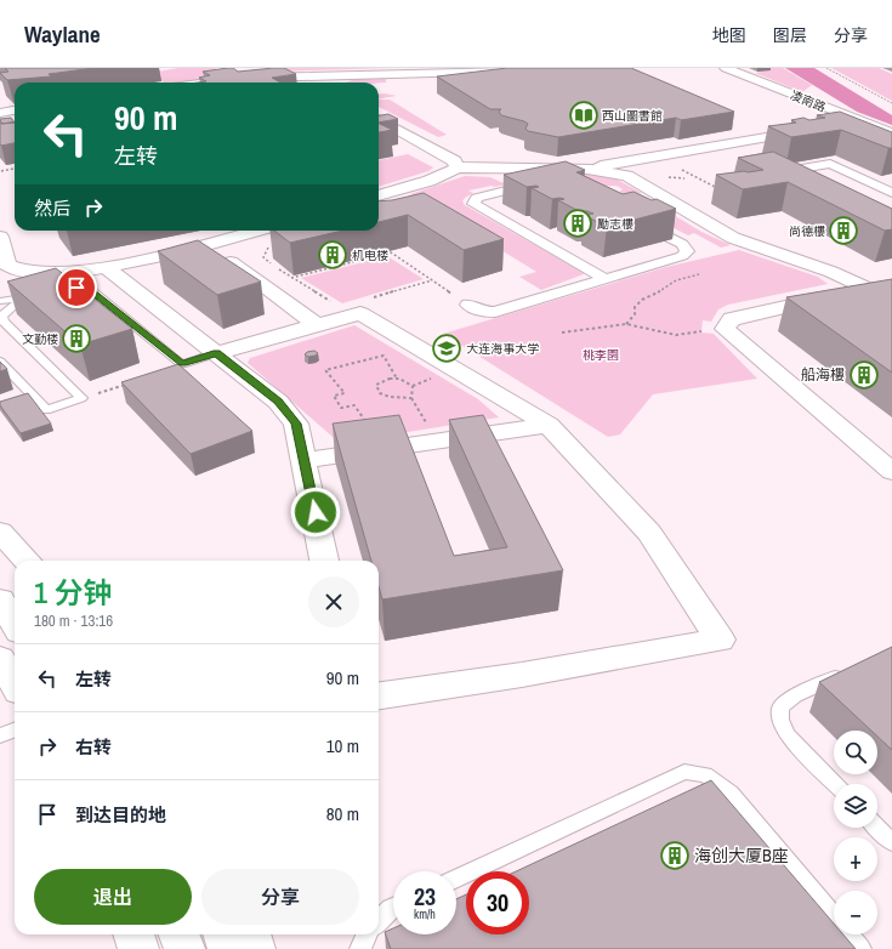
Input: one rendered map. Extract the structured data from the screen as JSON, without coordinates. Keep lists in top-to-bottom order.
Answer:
{
  "streets": {
    "street": ["凌南路"]
  },
  "parks": ["桃李園"],
  "places": {
    "library": ["西山圖書館"],
    "building": [
      "勵志樓",
      "尚德樓",
      "机电楼",
      "文勤楼",
      "船海樓",
      "海创大厦B座"
    ],
    "school or university": ["大连海事大学"]
  },
  "page": {
    "header": "Waylane",
    "nav": ["地图", "图层", "分享"],
    "turn": ["90 m", "左转"],
    "then": "然后",
    "heading": ["1 分钟", "180 m · 13:16"],
    "list": [
      {
        "name": "左转",
        "value": "90 m"
      },
      {
        "name": "右转",
        "value": "10 m"
      },
      {
        "name": "到达目的地",
        "value": "80 m"
      }
    ],
    "map_buttons": ["+", "−"],
    "buttons": ["退出", "分享"],
    "speed": "23 km/h",
    "limit": "30"
  }
}
